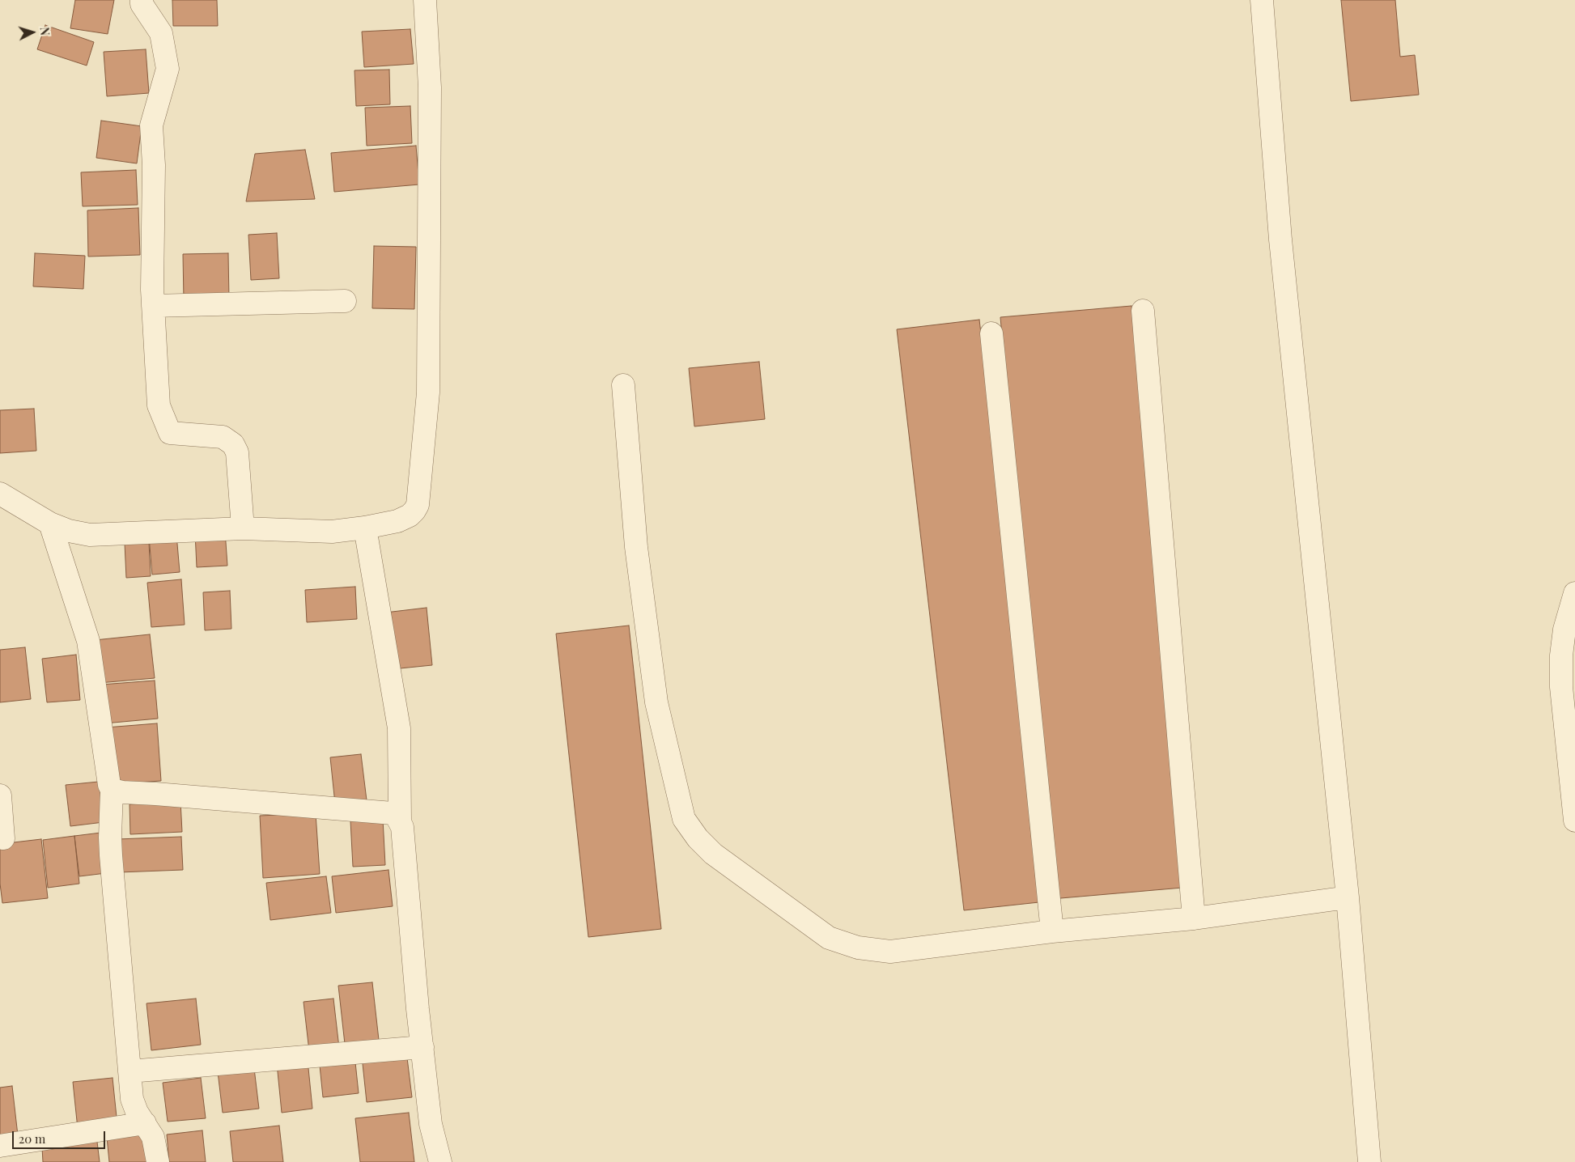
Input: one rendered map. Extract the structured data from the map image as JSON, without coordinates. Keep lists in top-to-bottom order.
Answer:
{
  "scale_bar": "20 m",
  "north": "right"
}
